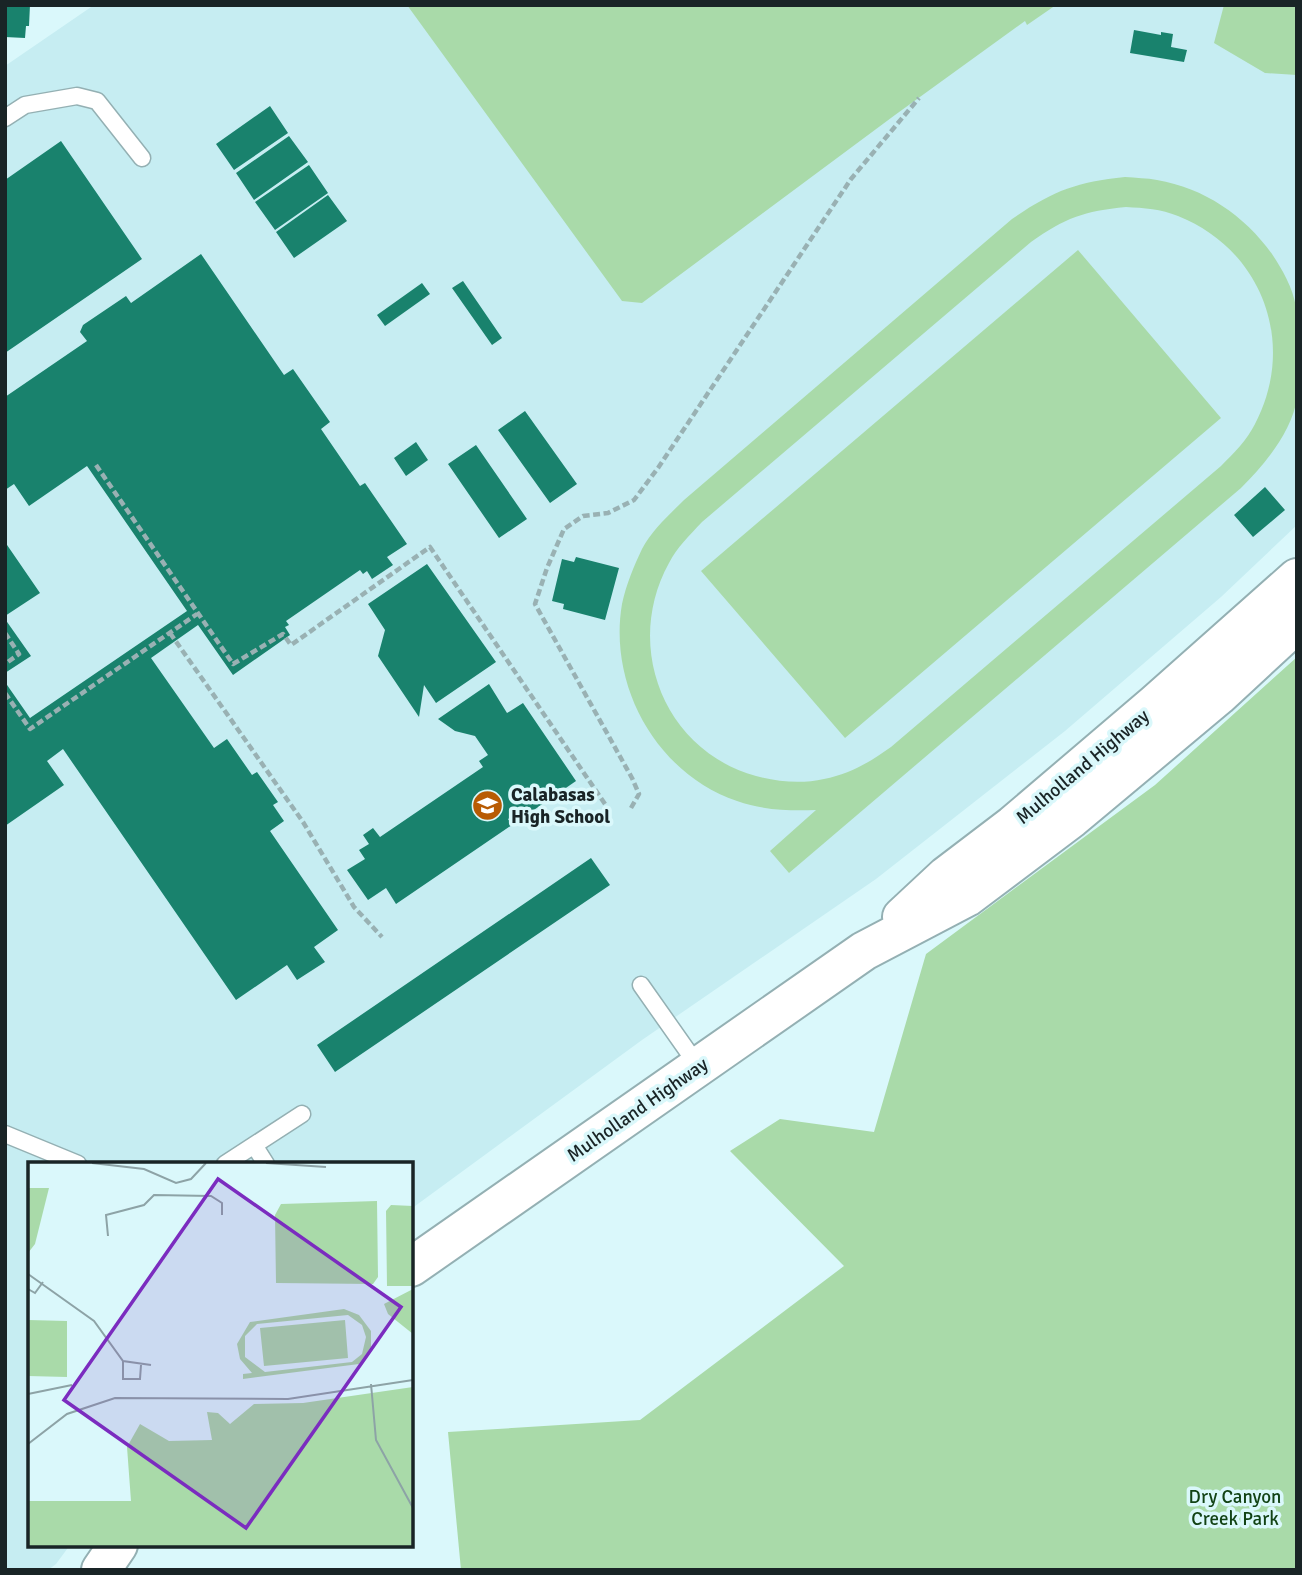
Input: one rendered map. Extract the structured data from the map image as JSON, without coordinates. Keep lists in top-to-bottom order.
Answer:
{
  "streets": {
    "main road": ["Mulholland Highway"]
  },
  "parks": ["Dry Canyon Creek Park"],
  "places": {
    "school or university": ["Calabasas High School"]
  }
}
